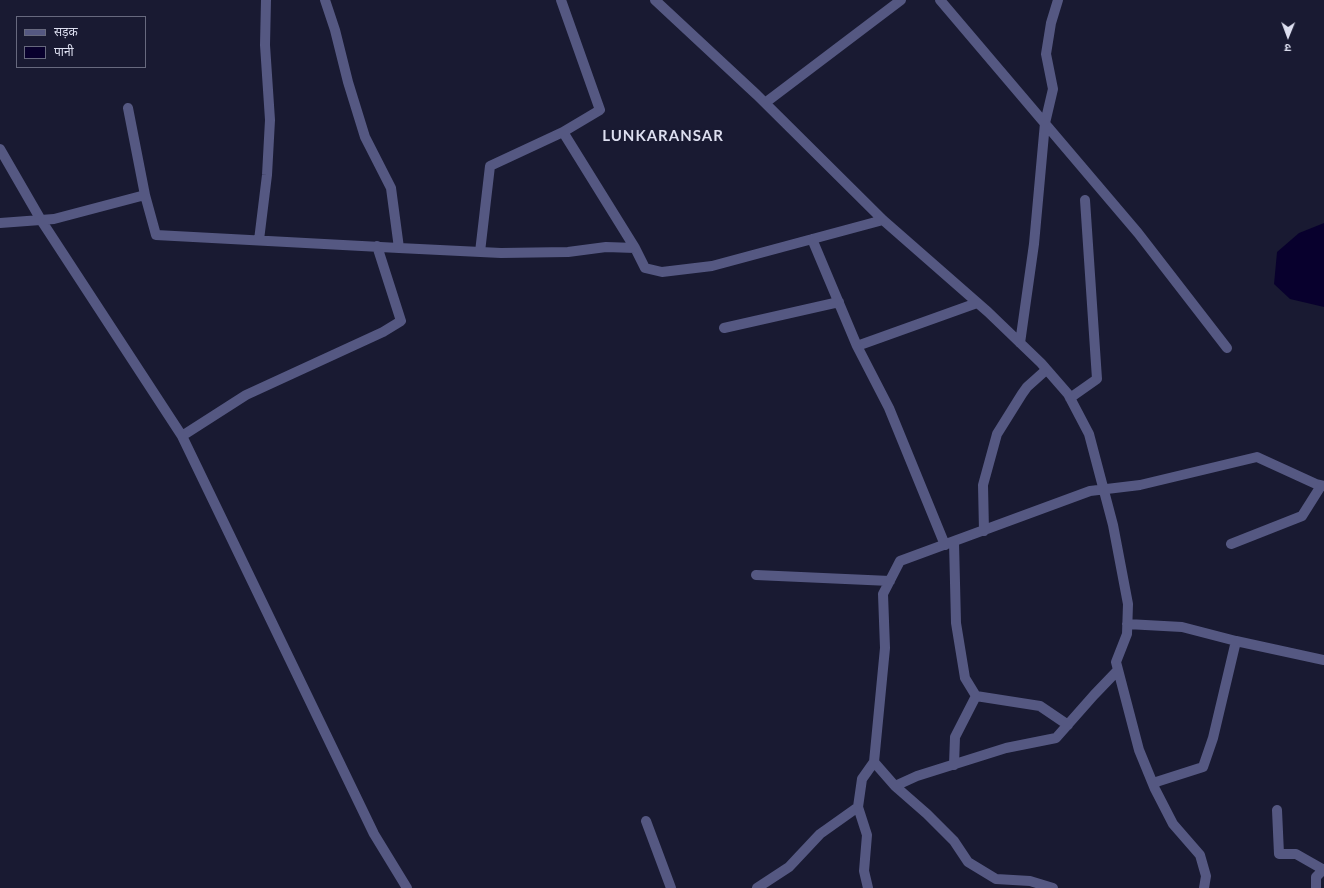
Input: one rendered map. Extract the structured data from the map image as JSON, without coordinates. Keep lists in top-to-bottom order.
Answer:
{
  "districts": ["LUNKARANSAR"],
  "legend": ["सड़क", "पानी"],
  "north": "bottom"
}
